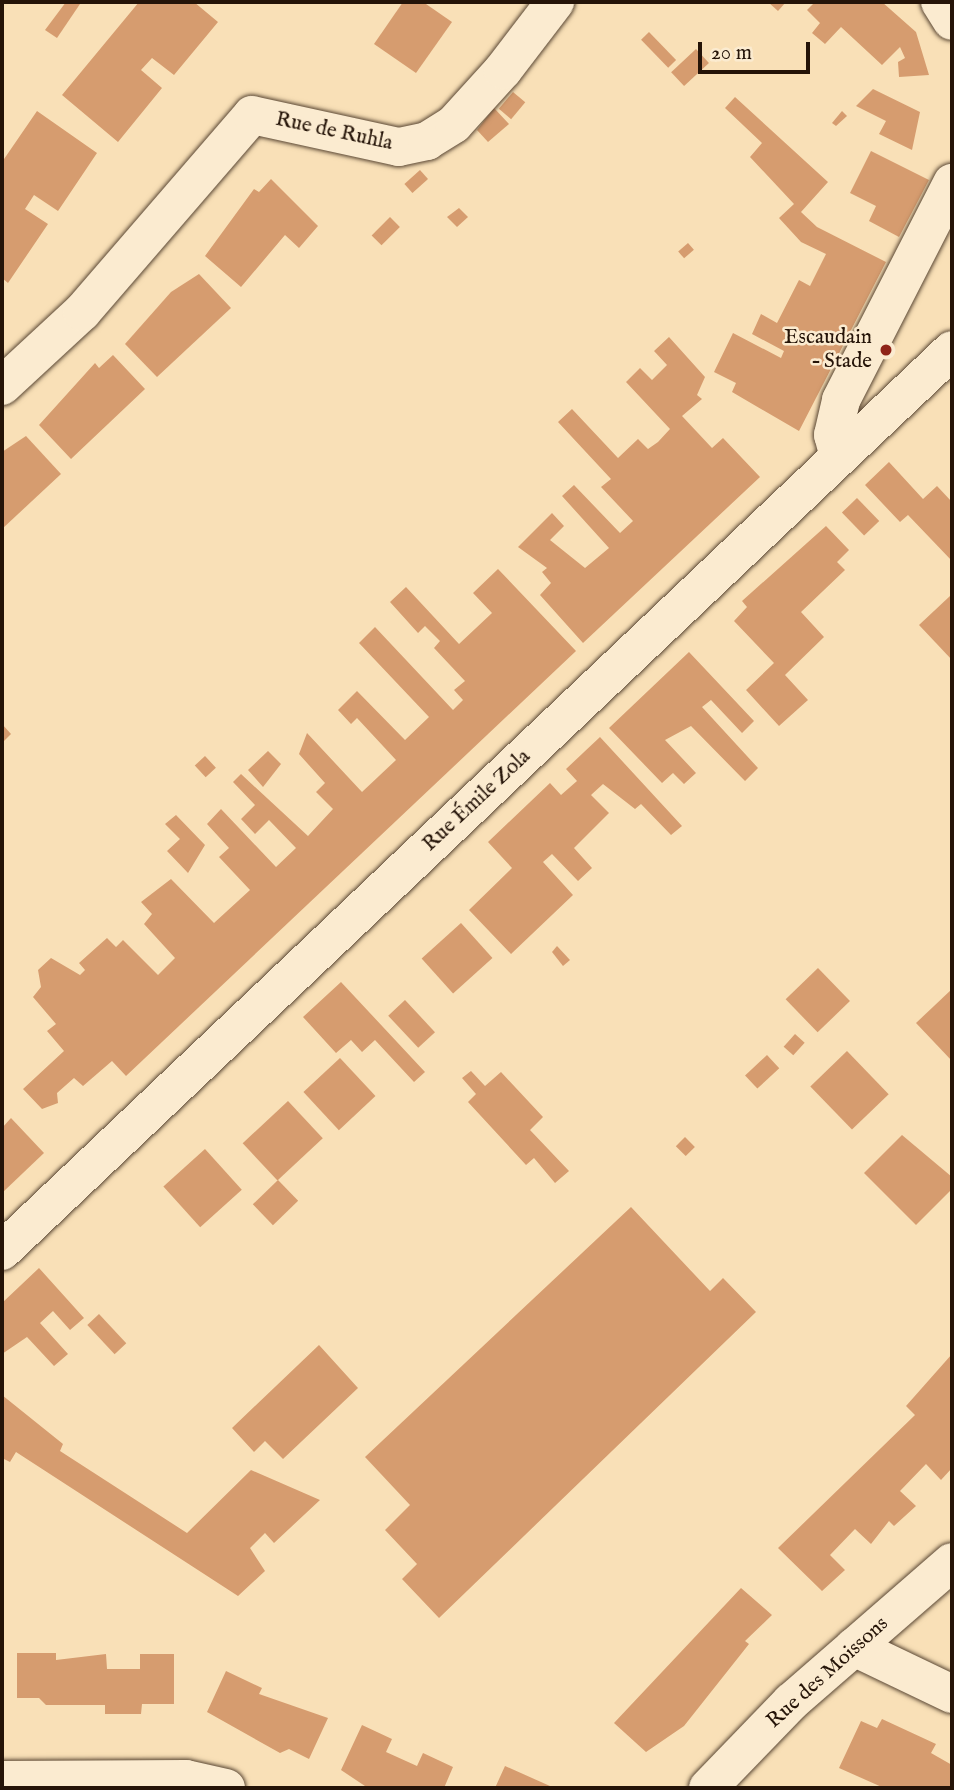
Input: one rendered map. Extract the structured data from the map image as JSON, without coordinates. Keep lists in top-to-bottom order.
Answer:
{
  "streets": {
    "street": ["Rue de Ruhla", "Rue Émile Zola", "Rue des Moissons"]
  },
  "places": ["Escaudain – Stade"],
  "scale_bar": "20 m"
}
